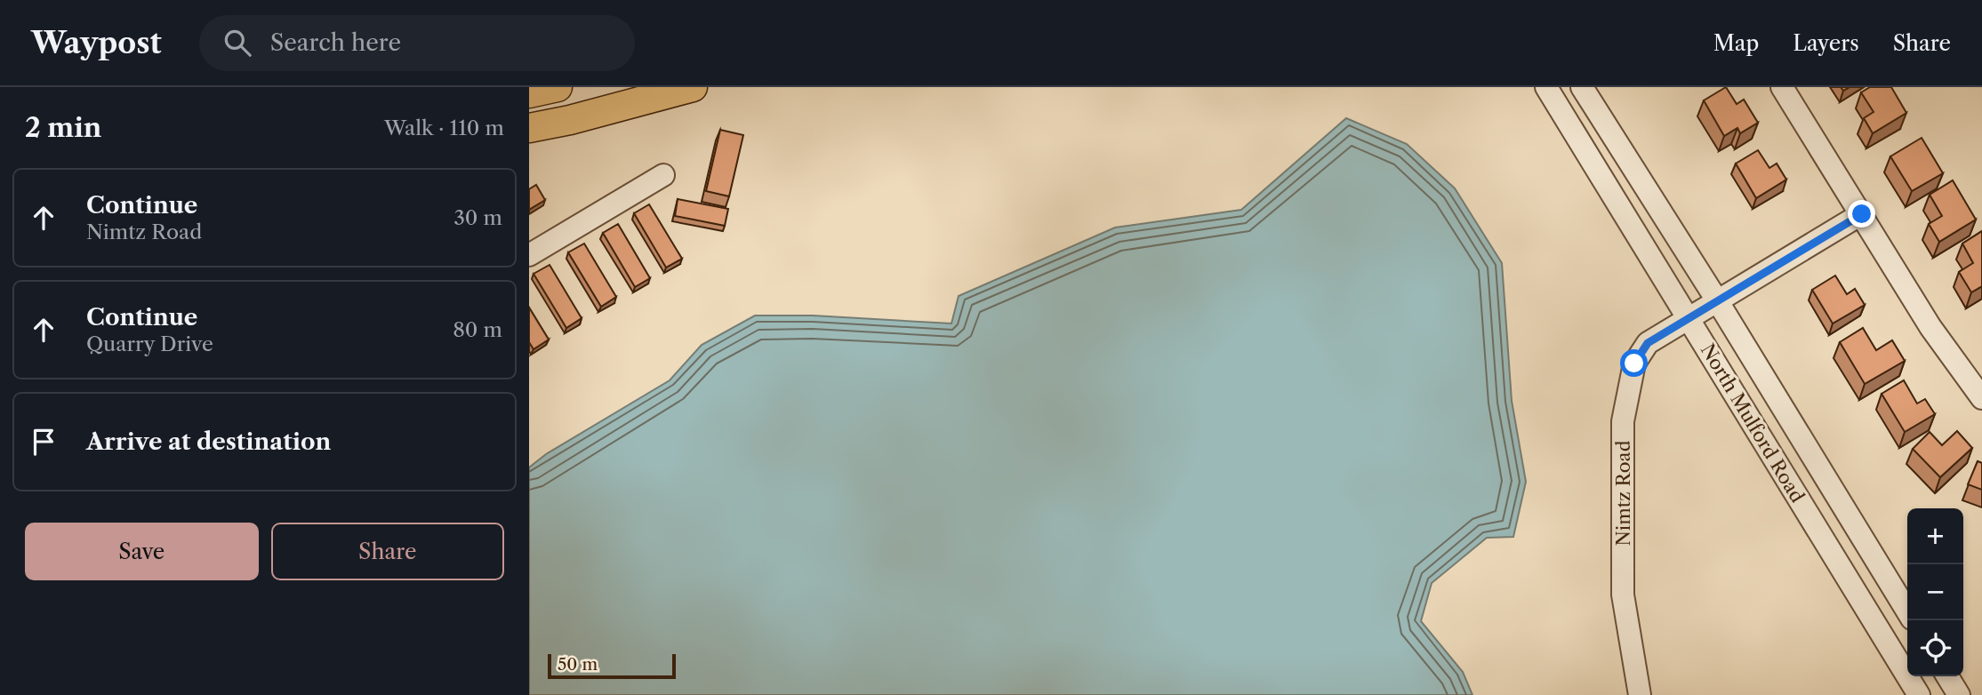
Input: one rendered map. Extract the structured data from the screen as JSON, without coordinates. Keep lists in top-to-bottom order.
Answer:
{
  "streets": {
    "street": ["North Mulford Road", "Nimtz Road"]
  },
  "crossings": [
    ["North Mulford Road", "Nimtz Road"]
  ],
  "scale_bar": "50 m",
  "page": {
    "header": "Waypost",
    "search": "Search here",
    "nav": ["Map", "Layers", "Share"],
    "heading": ["2 min", "Walk · 110 m"],
    "list": [
      ["Continue", "Nimtz Road", "30 m"],
      ["Continue", "Quarry Drive", "80 m"],
      "Arrive at destination"
    ],
    "buttons": ["Save", "Share"],
    "map_buttons": ["+", "−"],
    "scale": "50 m"
  }
}
